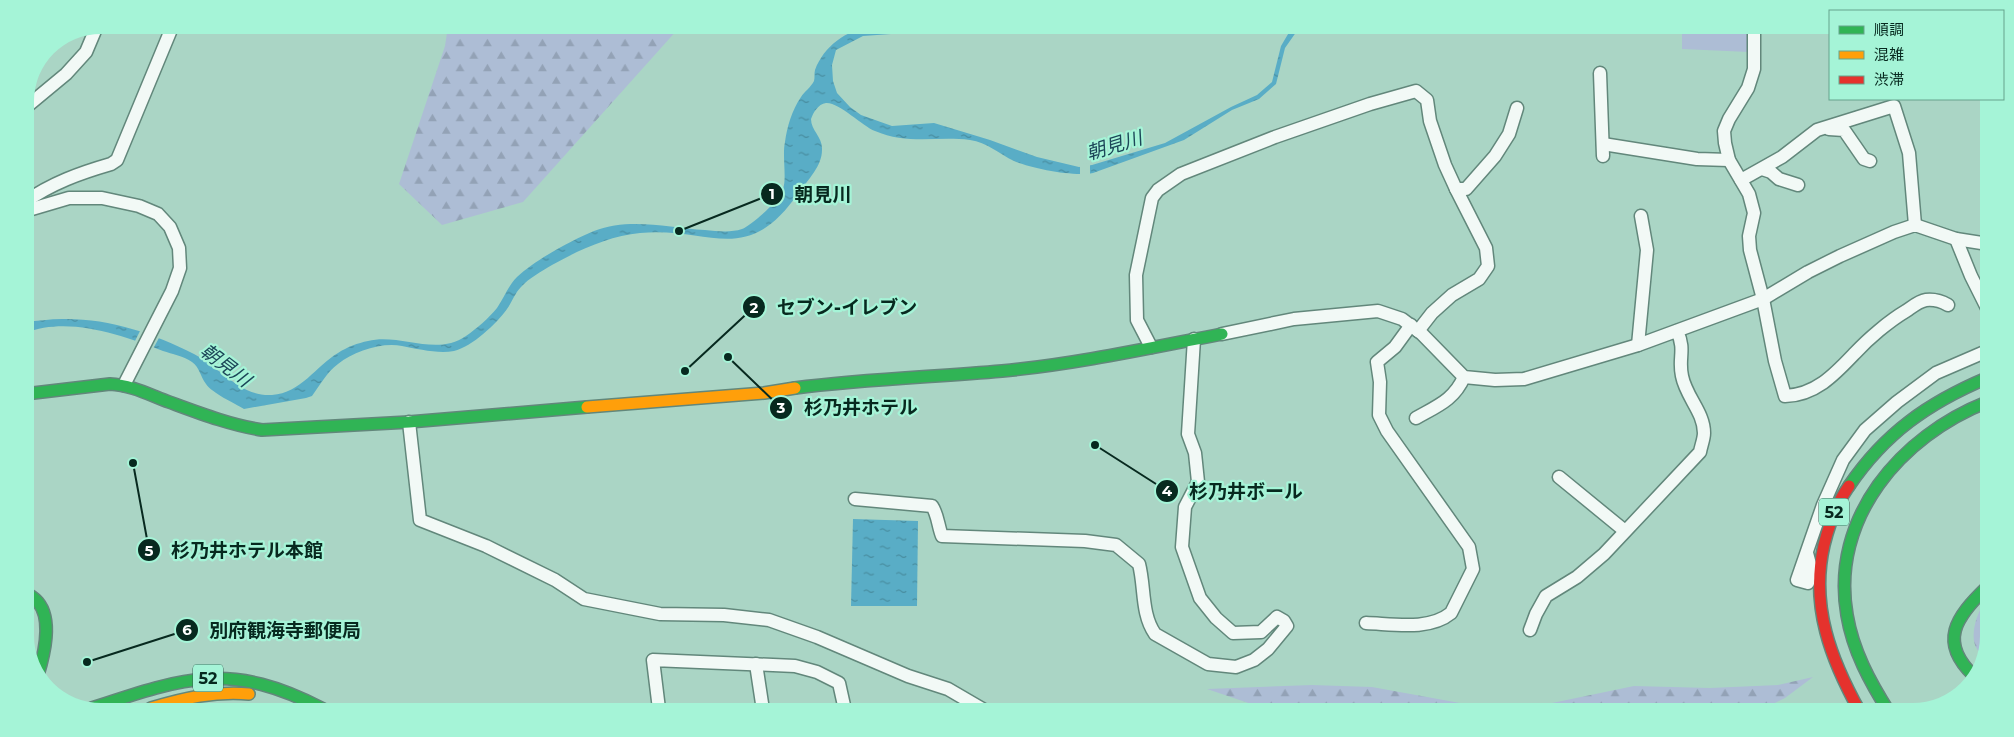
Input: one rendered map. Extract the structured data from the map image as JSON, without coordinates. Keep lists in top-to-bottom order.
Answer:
{
  "streets": {
    "street": ["52"]
  },
  "water": ["朝見川"],
  "places": [
    "朝見川",
    "杉乃井ホテル",
    "セブン-イレブン",
    "杉乃井ボール",
    "杉乃井ホテル本館",
    "別府観海寺郵便局"
  ],
  "legend": ["順調", "混雑", "渋滞"]
}
